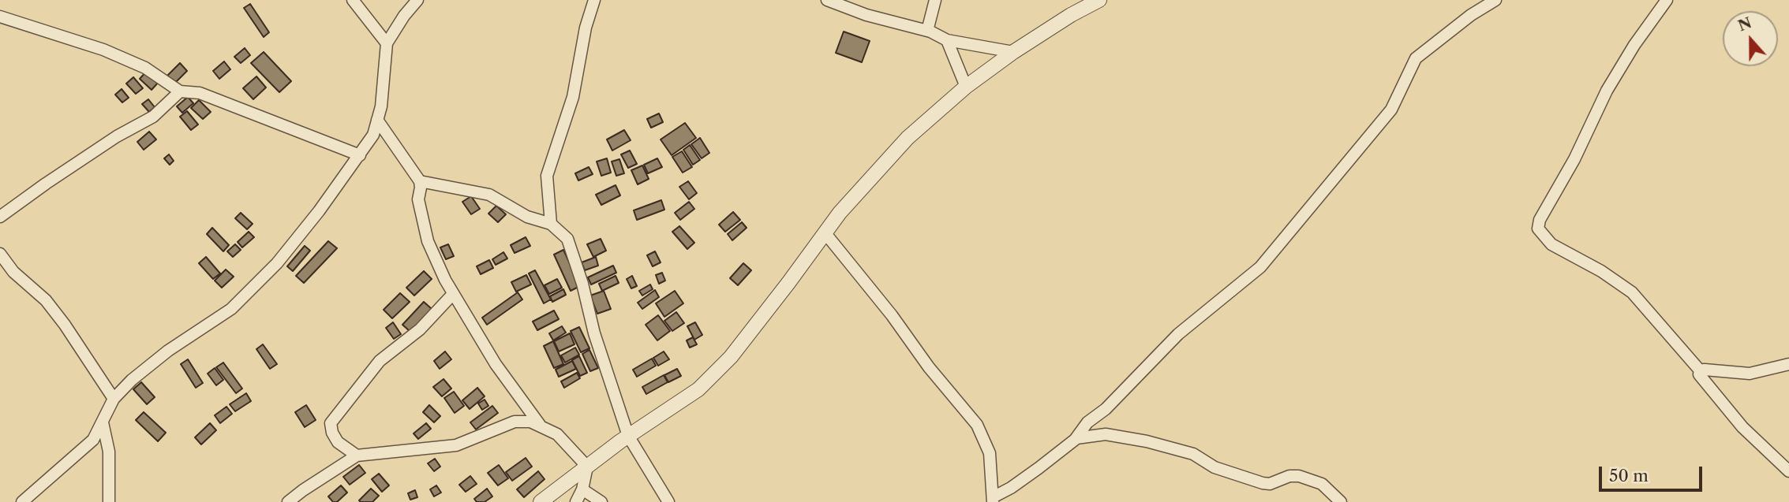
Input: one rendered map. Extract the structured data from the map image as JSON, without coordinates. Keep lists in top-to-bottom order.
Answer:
{
  "scale_bar": "50 m",
  "north": "top"
}
